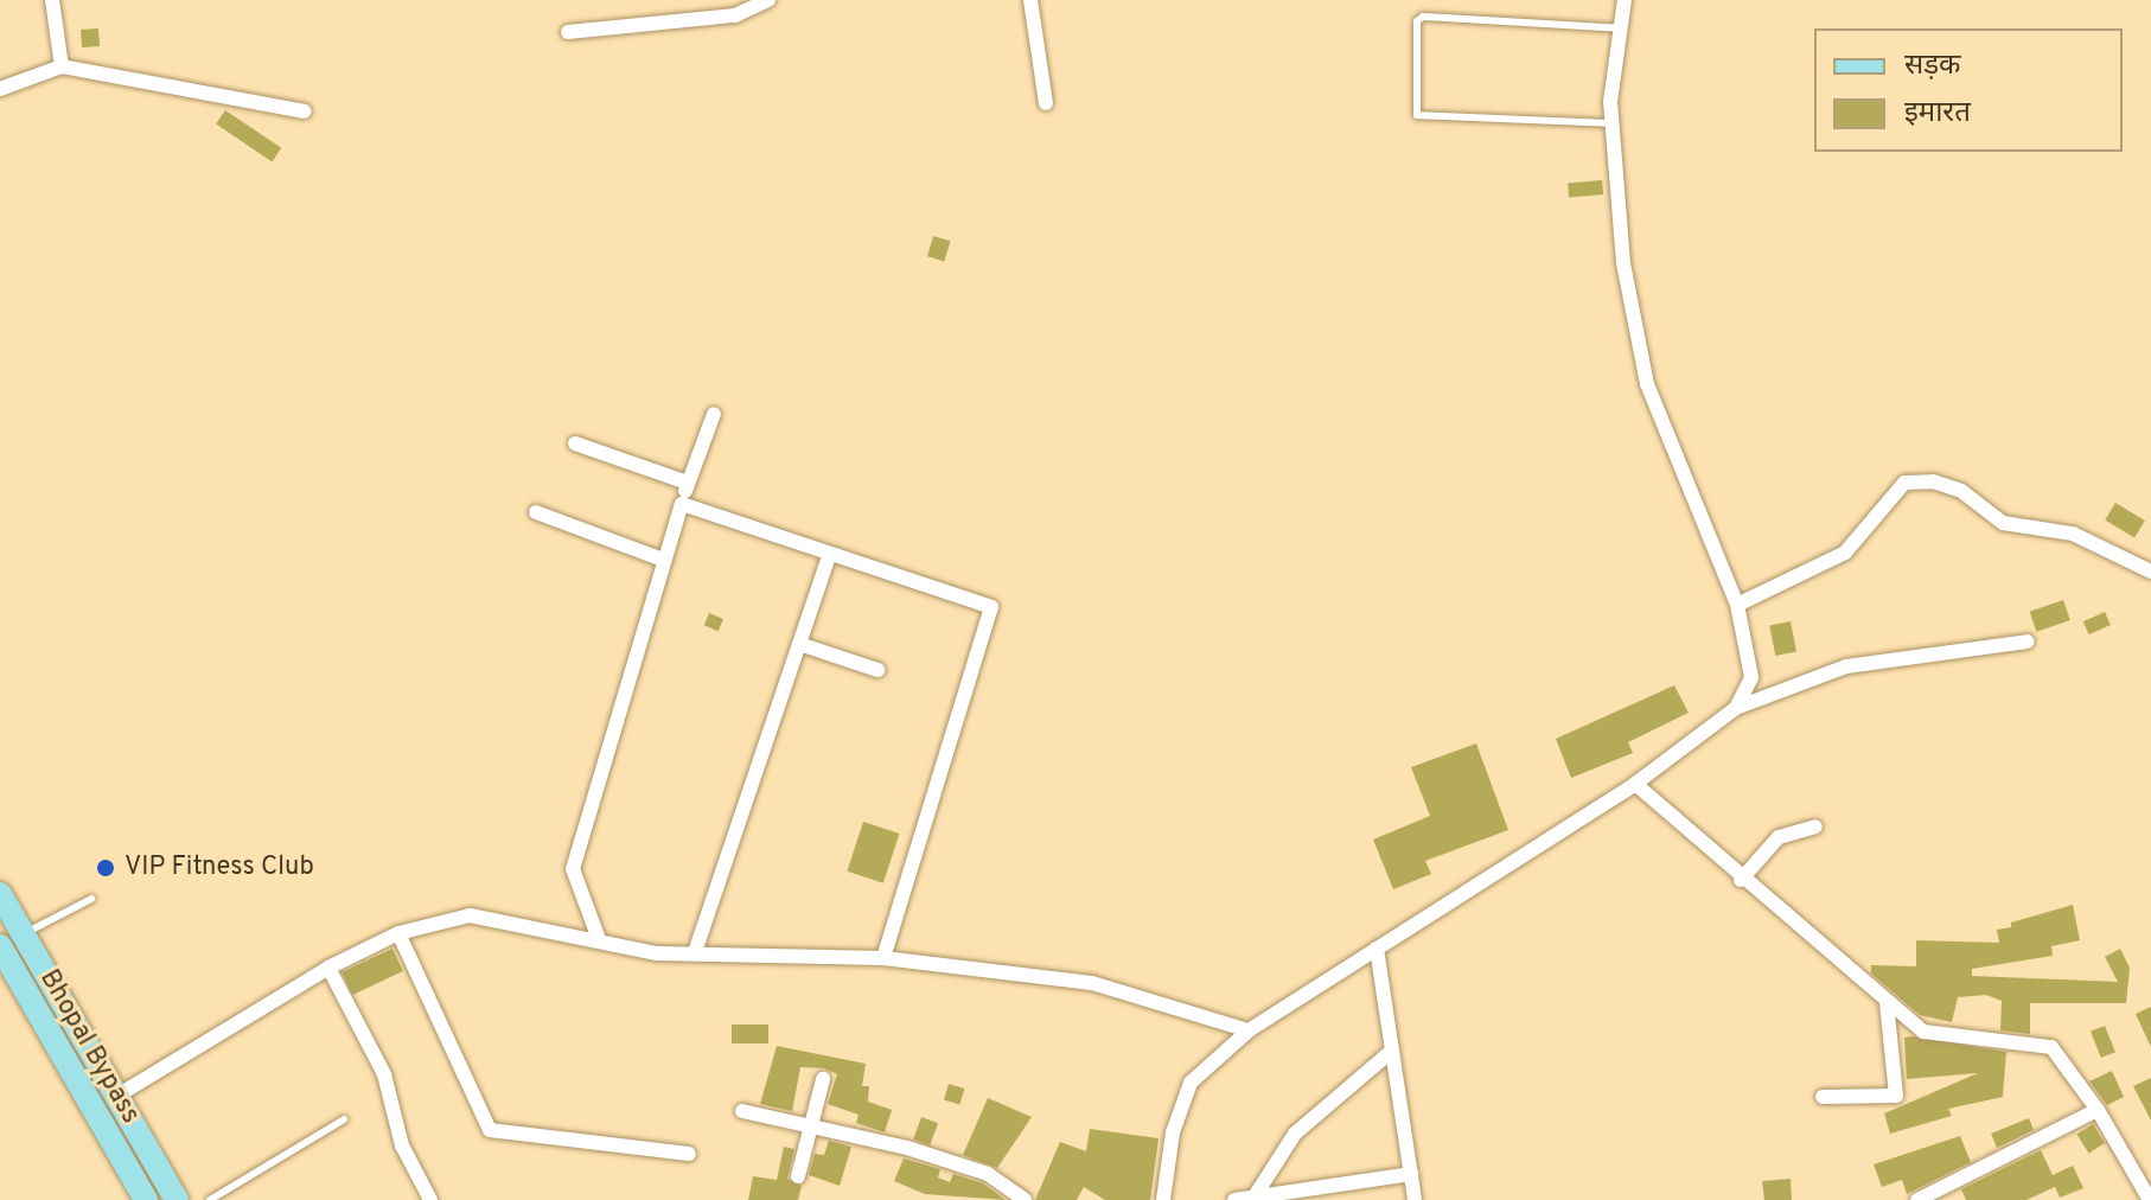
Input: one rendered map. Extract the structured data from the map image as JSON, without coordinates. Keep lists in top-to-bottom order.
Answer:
{
  "streets": {
    "main road": ["Bhopal Bypass"]
  },
  "places": ["VIP Fitness Club"],
  "legend": ["सड़क", "इमारत"]
}
